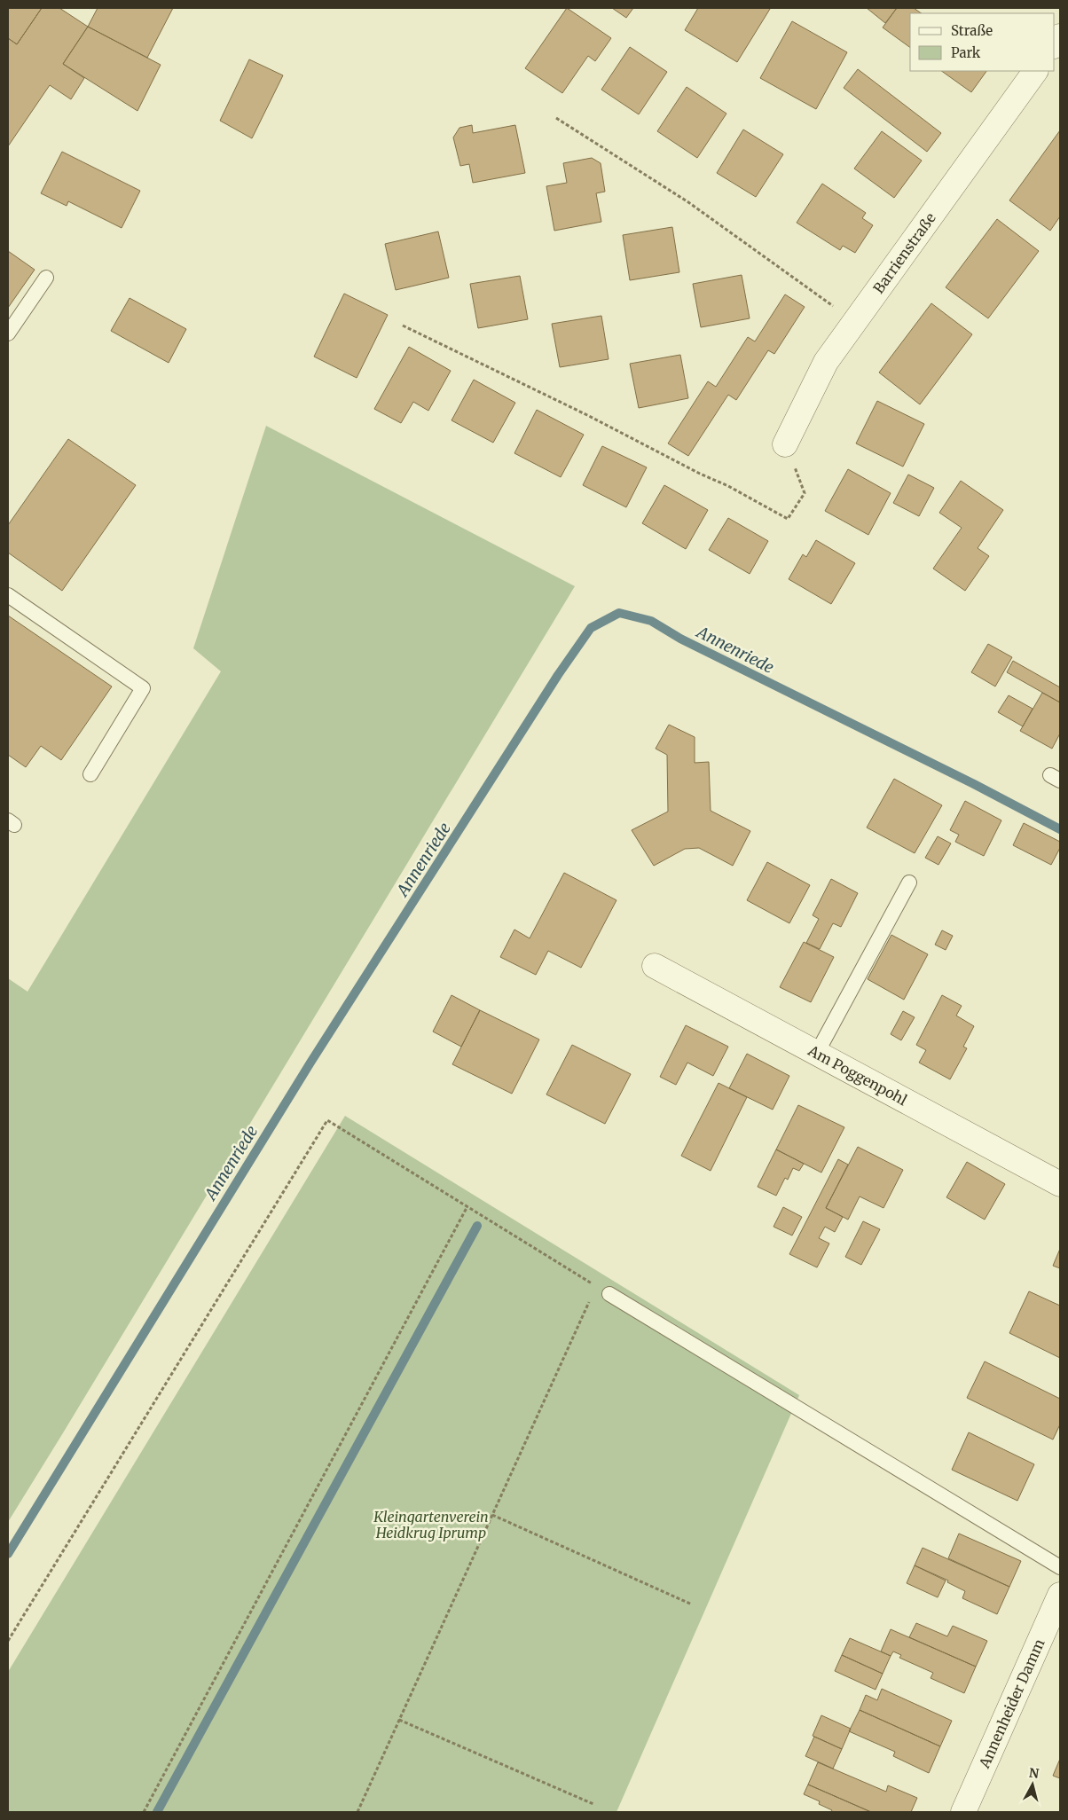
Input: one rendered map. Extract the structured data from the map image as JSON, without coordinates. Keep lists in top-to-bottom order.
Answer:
{
  "streets": {
    "street": ["Barrienstraße", "Am Poggenpohl", "Annenheider Damm"]
  },
  "water": ["Annenriede"],
  "parks": ["Kleingartenverein Heidkrug Iprump"],
  "legend": ["Straße", "Park"],
  "north": "top"
}
